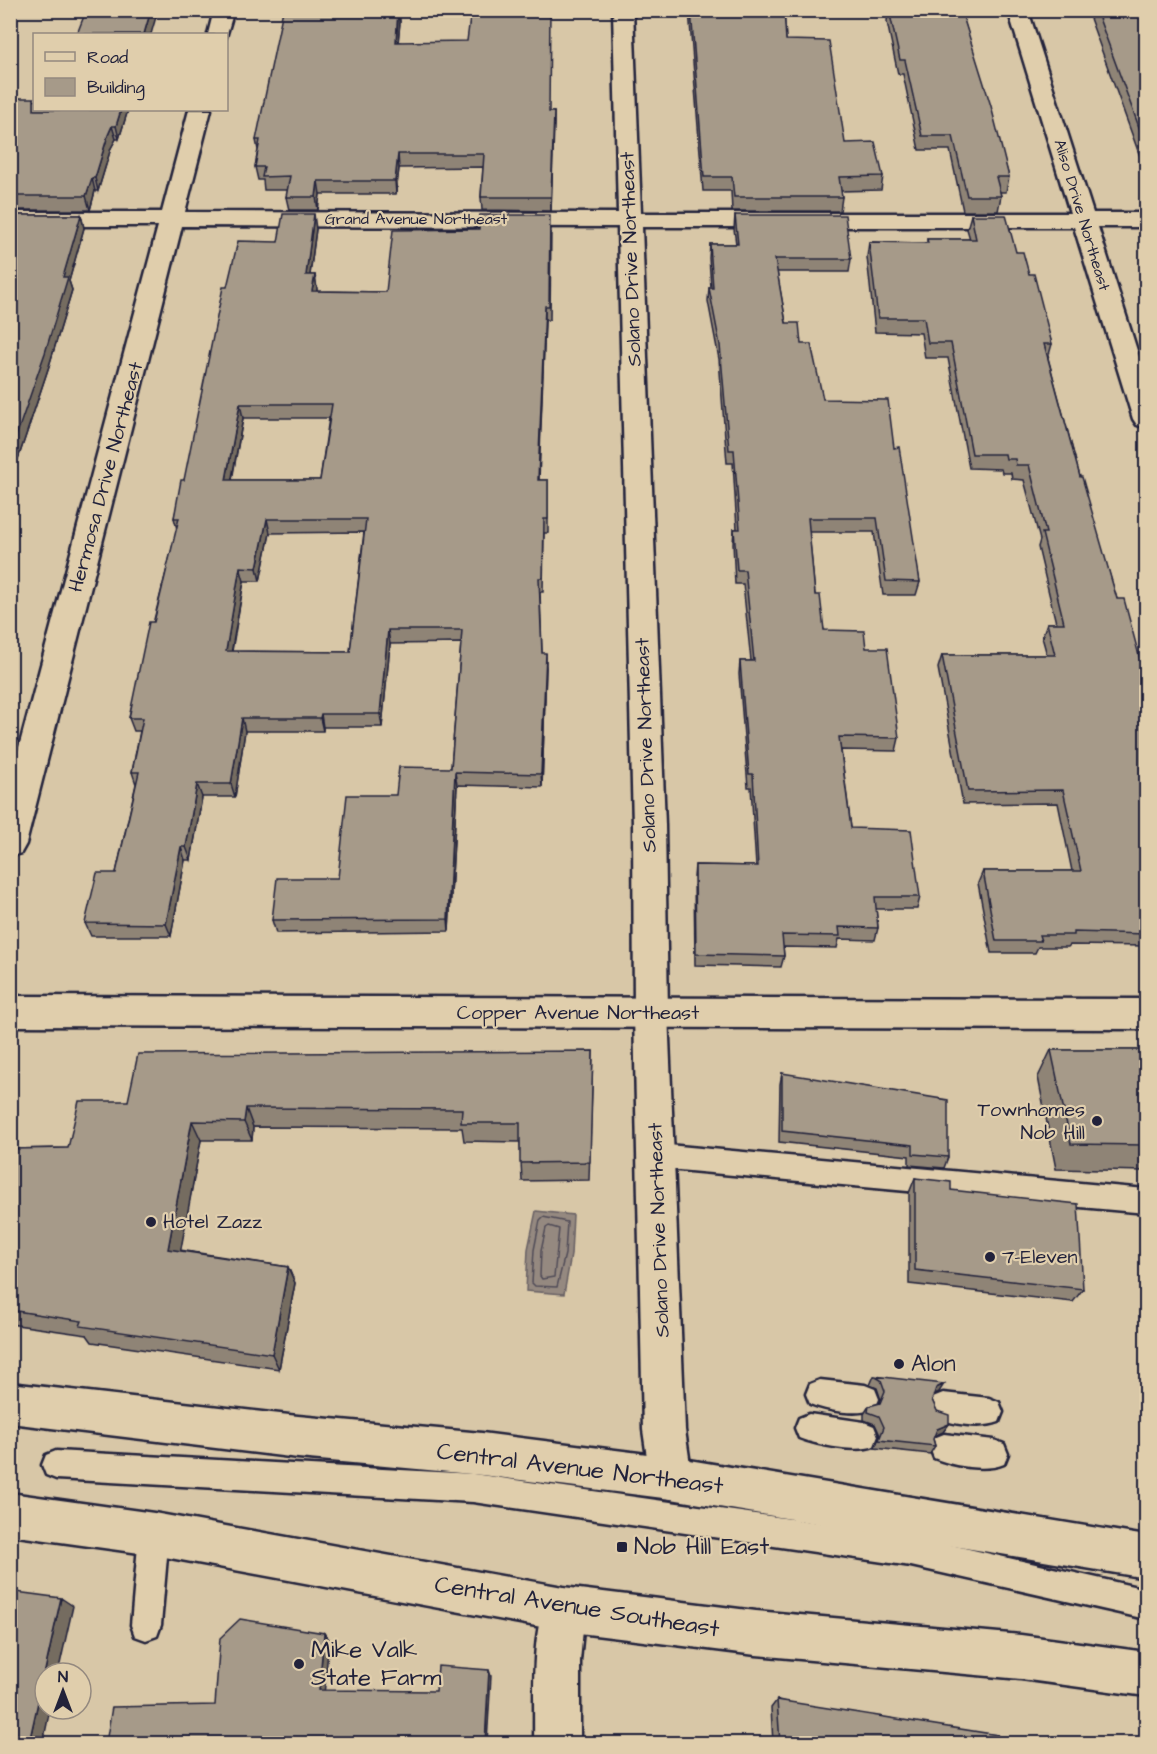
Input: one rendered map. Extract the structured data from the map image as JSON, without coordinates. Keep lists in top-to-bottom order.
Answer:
{
  "streets": {
    "street": [
      "Aliso Drive Northeast",
      "Grand Avenue Northeast",
      "Solano Drive Northeast",
      "Hermosa Drive Northeast",
      "Copper Avenue Northeast",
      "Central Avenue Northeast",
      "Central Avenue Southeast"
    ]
  },
  "crossings": [
    ["Aliso Drive Northeast", "Grand Avenue Northeast"],
    ["Grand Avenue Northeast", "Solano Drive Northeast"],
    ["Grand Avenue Northeast", "Hermosa Drive Northeast"],
    ["Solano Drive Northeast", "Copper Avenue Northeast"],
    ["Solano Drive Northeast", "Central Avenue Northeast"]
  ],
  "places": {
    "other": [
      "Townhomes Nob Hill",
      "Hotel Zazz",
      "7-Eleven",
      "Alon",
      "Mike Valk State Farm"
    ],
    "transit": ["Nob Hill East"]
  },
  "legend": ["Road", "Building"],
  "north": "top"
}
